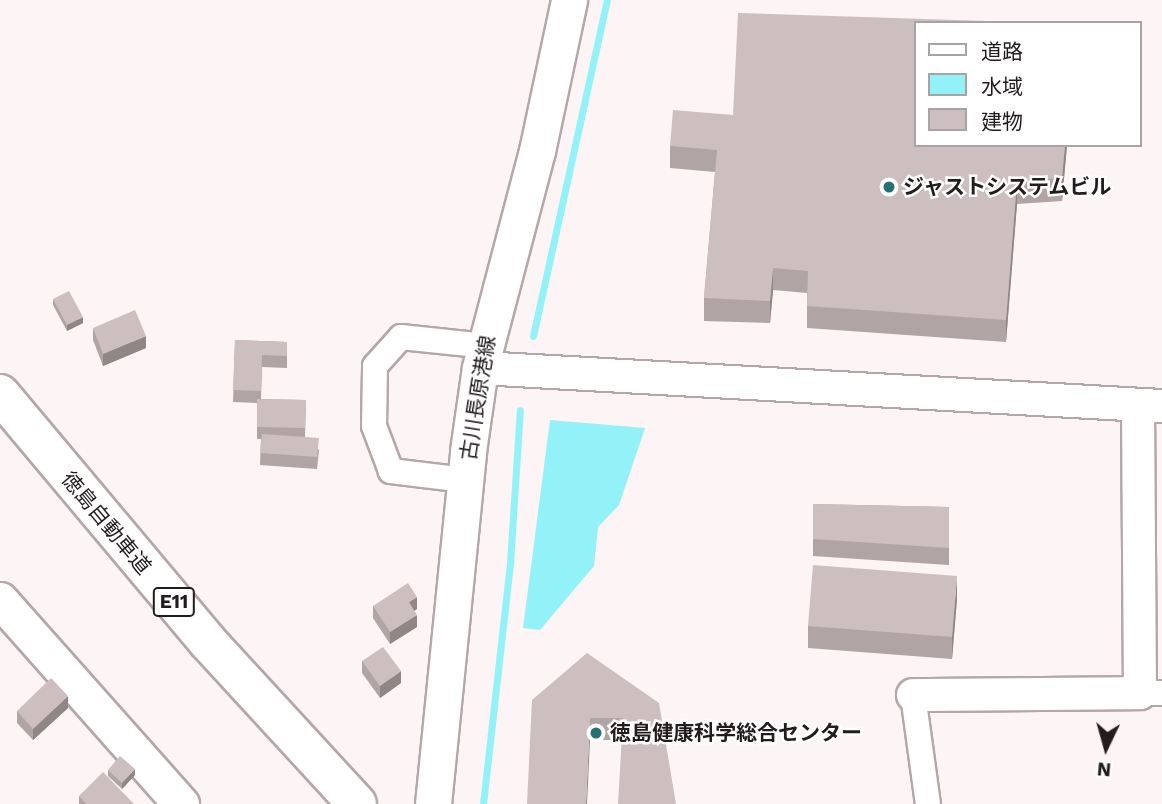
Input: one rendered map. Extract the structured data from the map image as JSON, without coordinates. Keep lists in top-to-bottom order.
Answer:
{
  "streets": {
    "highway": ["徳島自動車道", "E11"],
    "main road": ["古川長原港線"]
  },
  "places": ["ジャストシステムビル", "徳島健康科学総合センター"],
  "legend": ["道路", "水域", "建物"],
  "north": "bottom"
}
